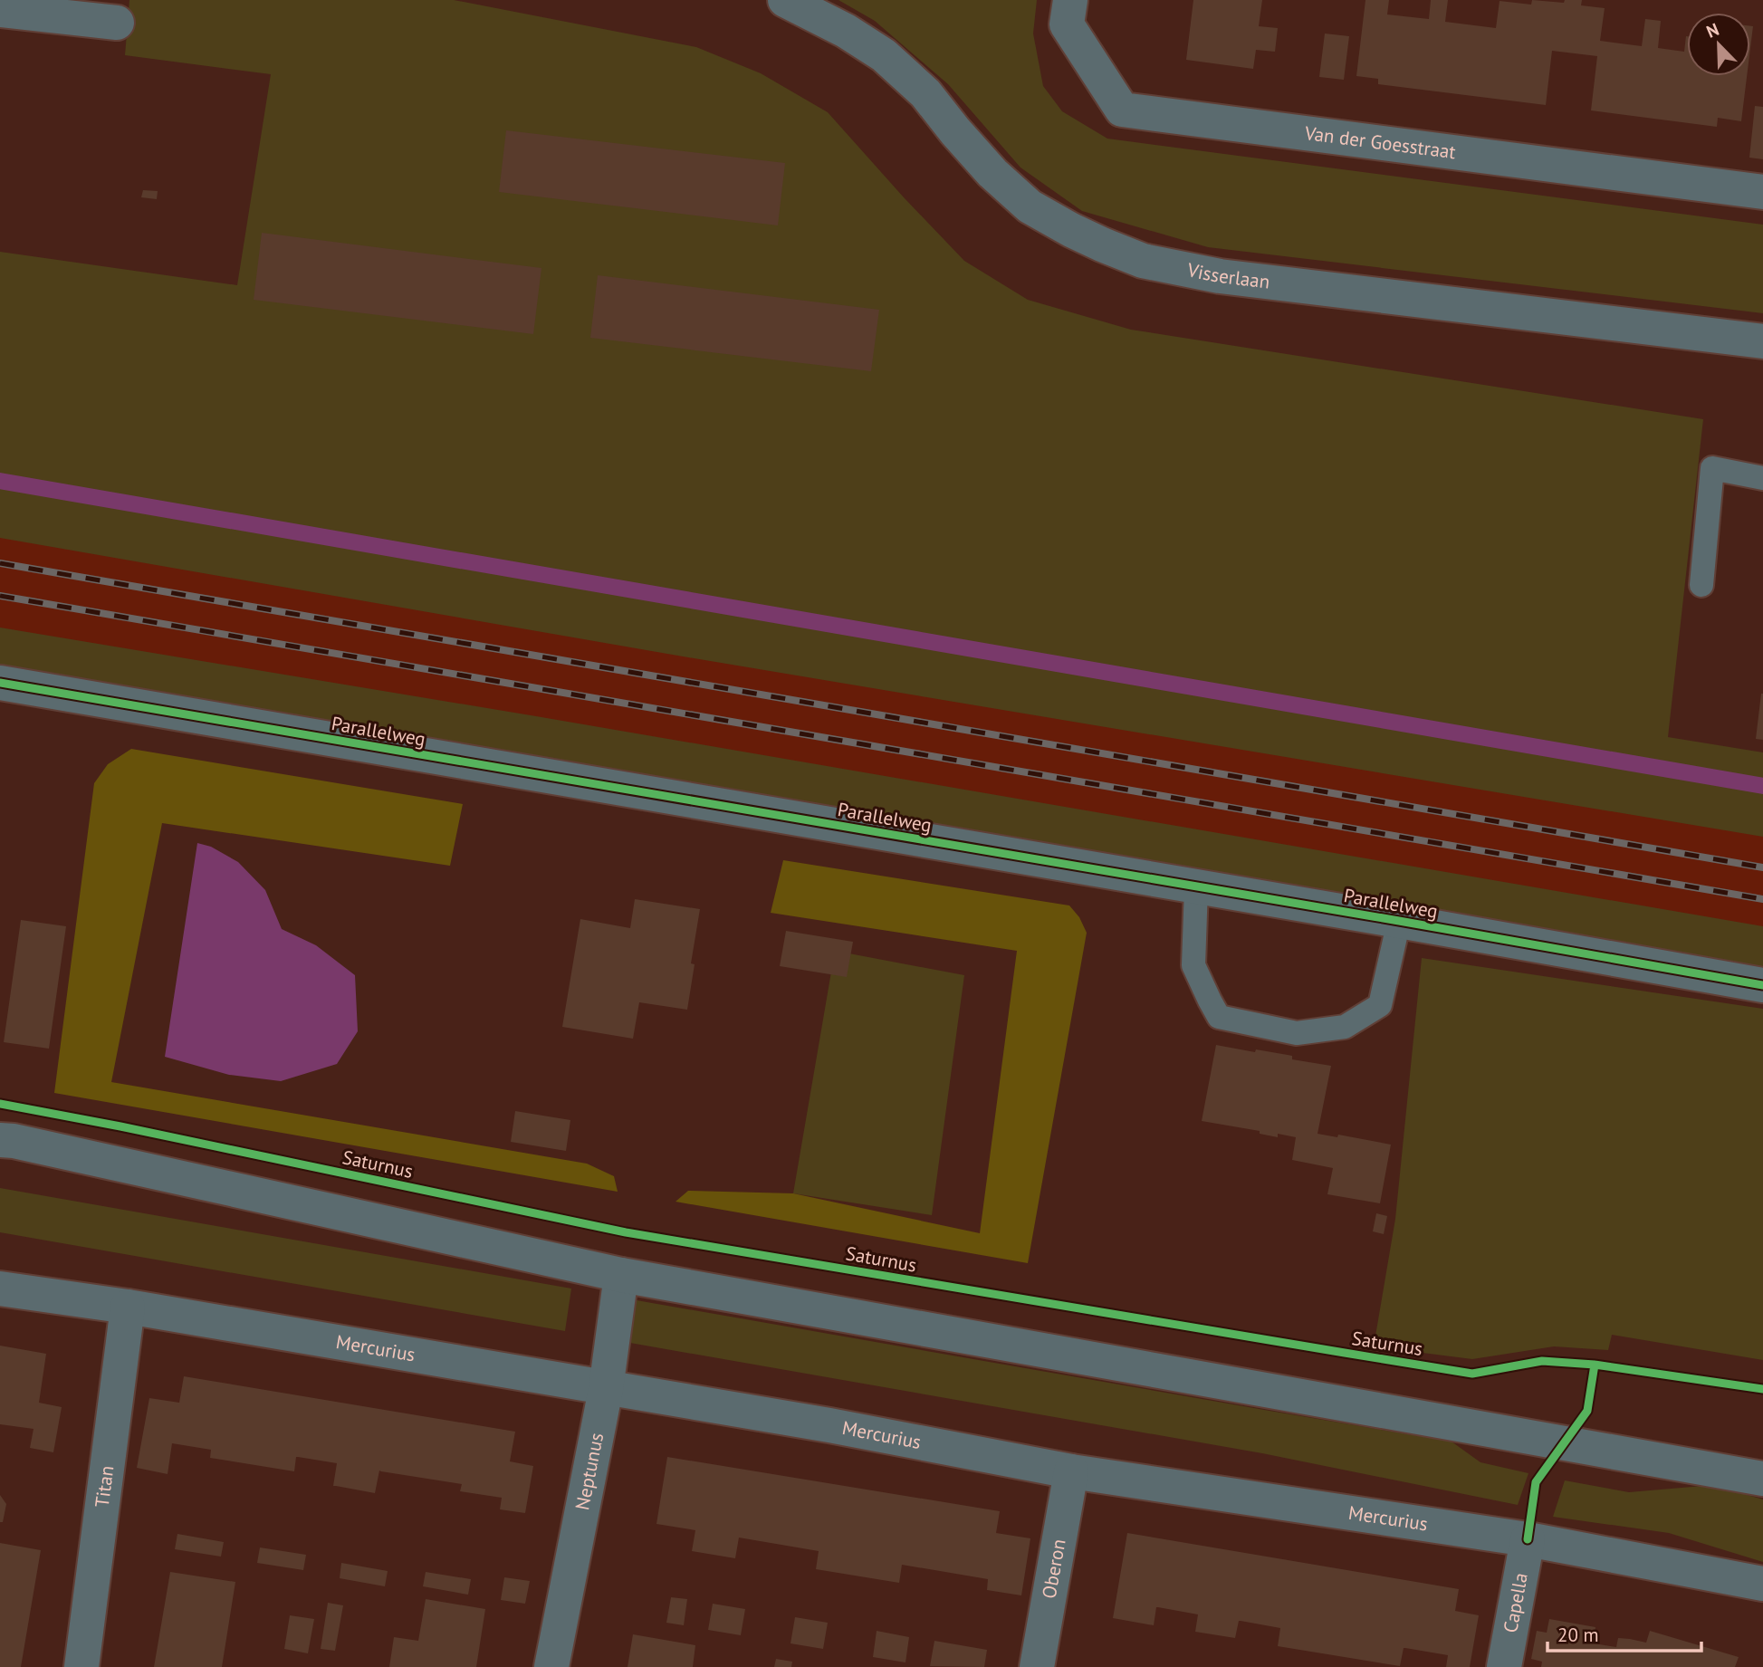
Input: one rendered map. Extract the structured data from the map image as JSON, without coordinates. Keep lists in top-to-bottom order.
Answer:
{
  "streets": {
    "street": [
      "Van der Goesstraat",
      "Visserlaan",
      "Parallelweg",
      "Mercurius",
      "Neptunus",
      "Titan",
      "Oberon",
      "Capella"
    ],
    "cycle path": ["Saturnus"]
  },
  "crossings": [
    ["Mercurius", "Neptunus"],
    ["Mercurius", "Titan"],
    ["Mercurius", "Oberon"],
    ["Mercurius", "Capella"]
  ],
  "scale_bar": "20 m",
  "north": "top left"
}
